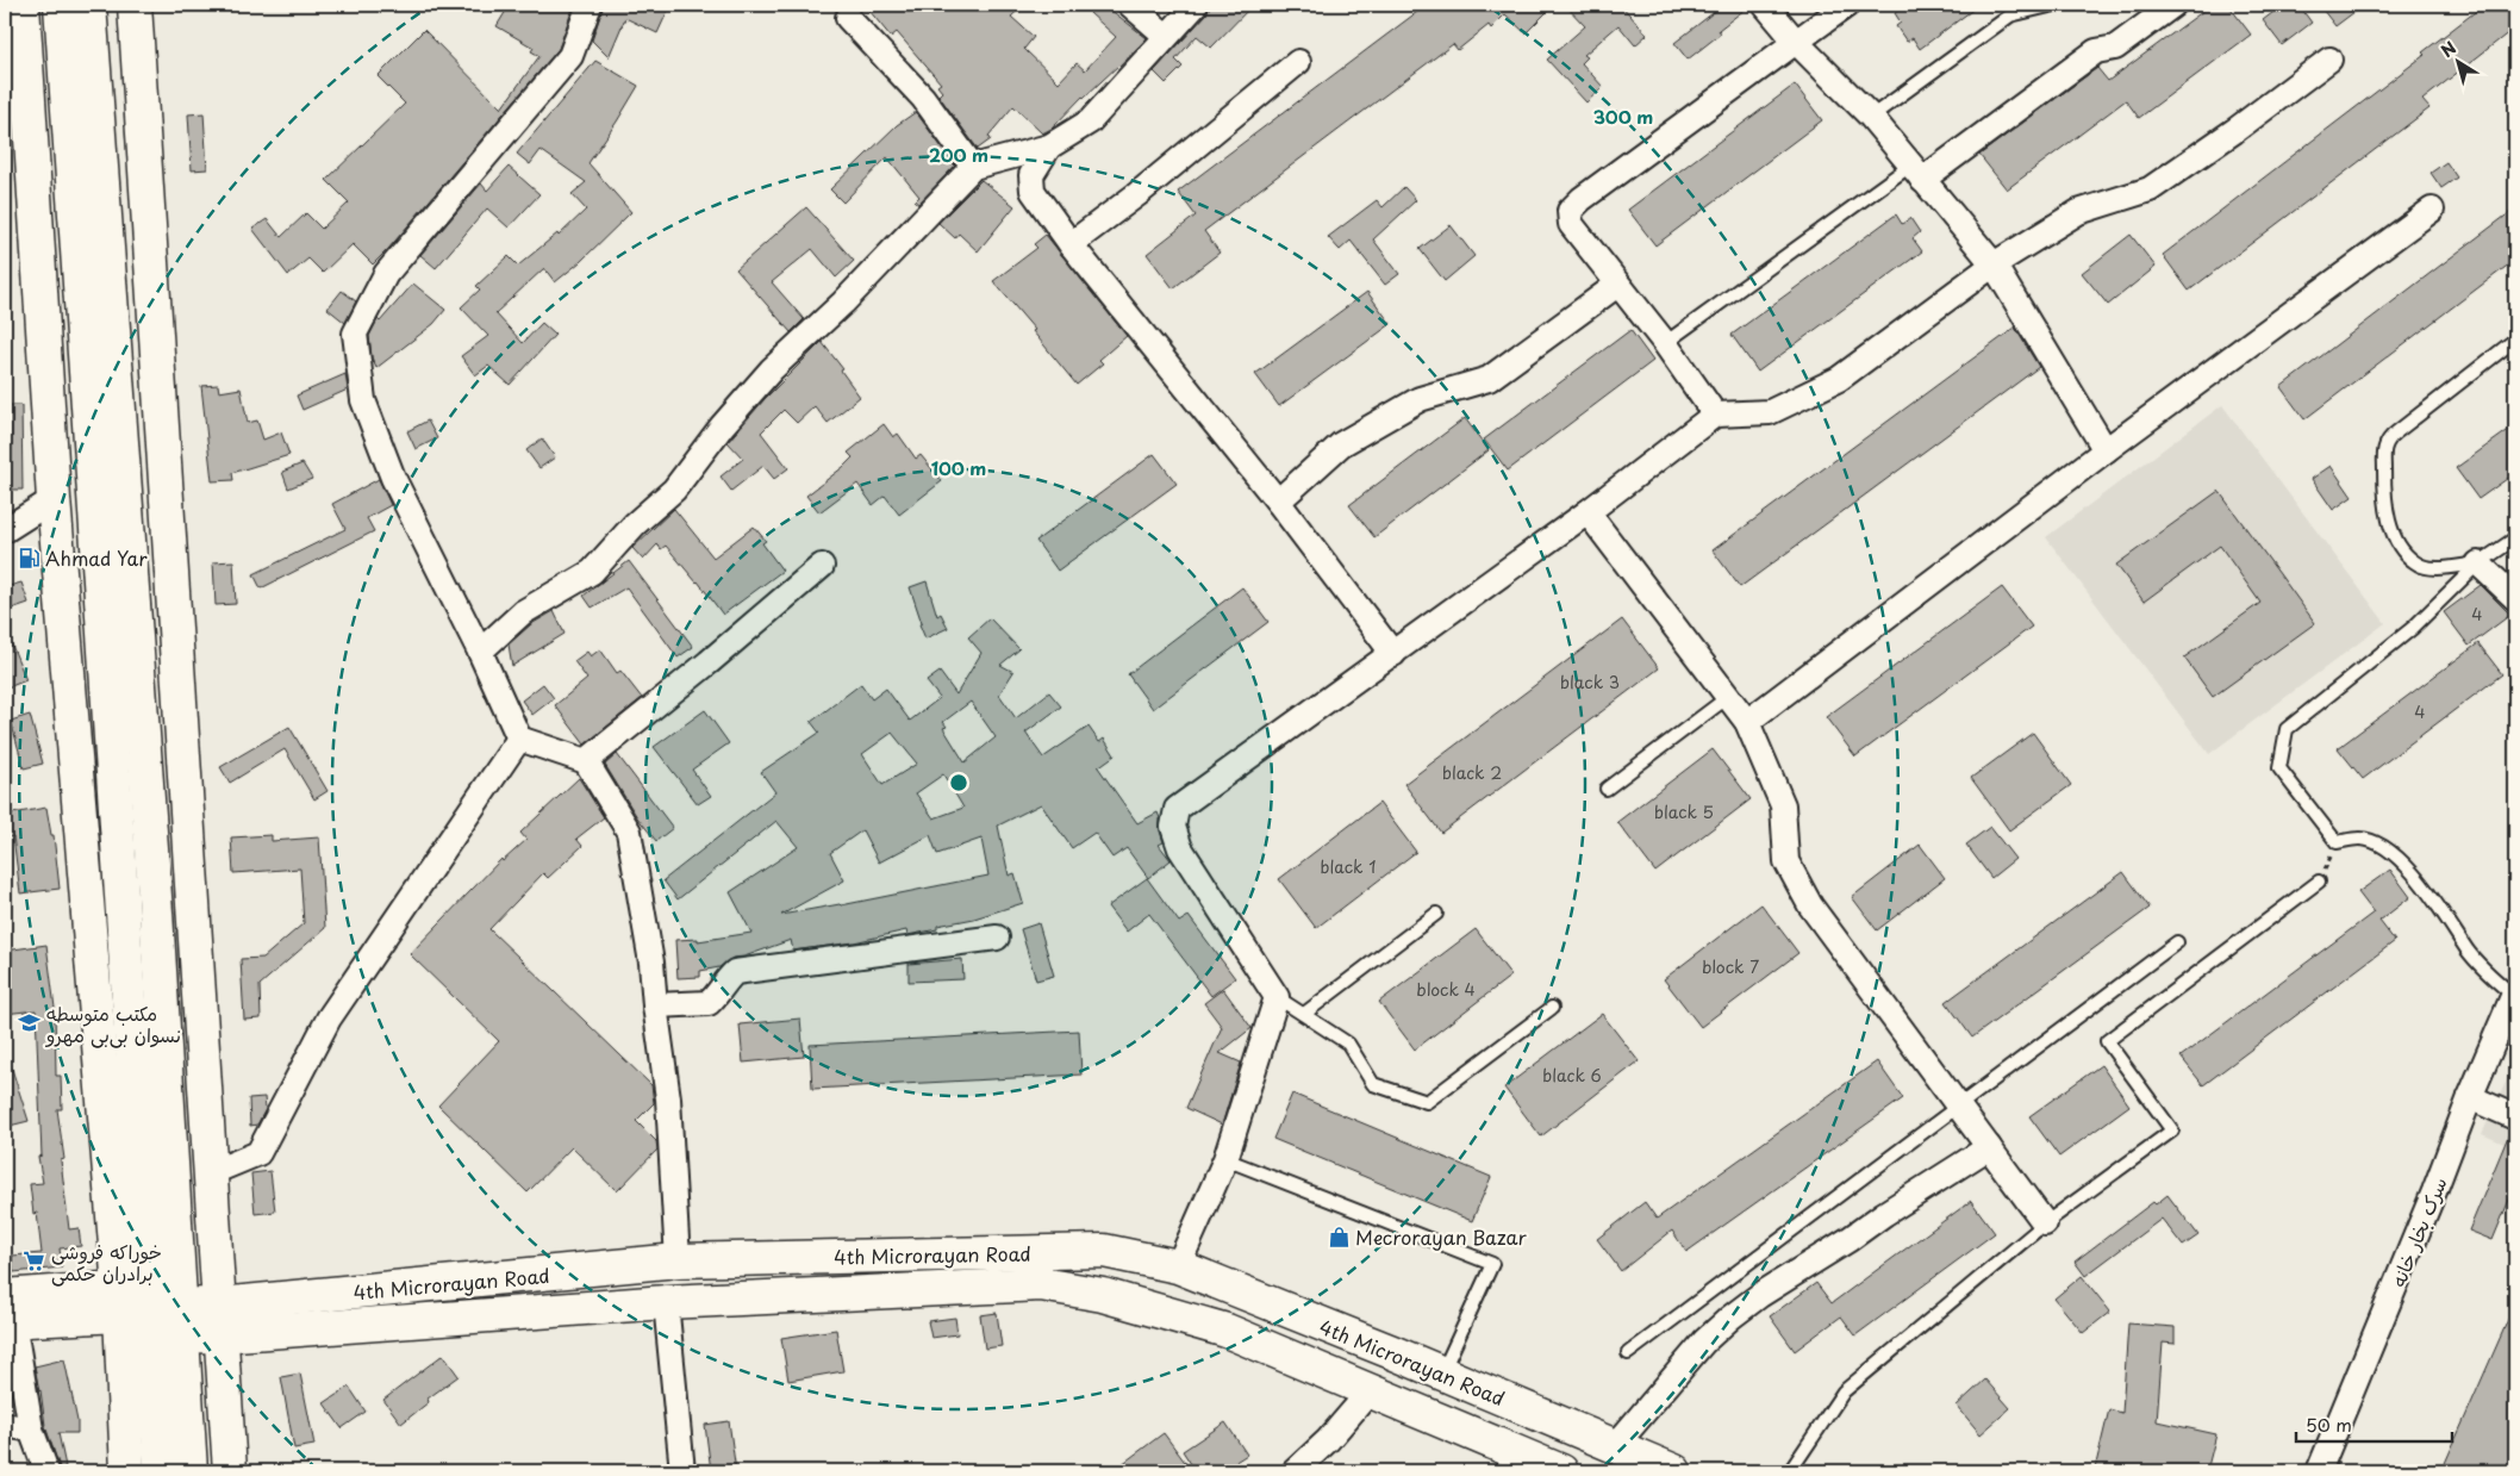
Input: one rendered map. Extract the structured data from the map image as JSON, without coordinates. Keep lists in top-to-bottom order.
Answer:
{
  "streets": {
    "main road": ["4th Microrayan Road"],
    "street": ["سرک بخار خانه"]
  },
  "places": {
    "fuel station": ["Ahmad Yar"],
    "school or university": ["مکتب متوسطه نسوان بی‌بی مهرو"],
    "shop": ["Mecrorayan Bazar"],
    "supermarket": ["خوراکه فروشی برادران حکمی"]
  },
  "house_numbers": [
    "4",
    "black 3",
    "4",
    "black 2",
    "black 5",
    "black 1",
    "block 7",
    "block 4",
    "black 6"
  ],
  "scale_bar": "50 m",
  "north": "top left",
  "rings": ["300 m", "200 m", "100 m"]
}
